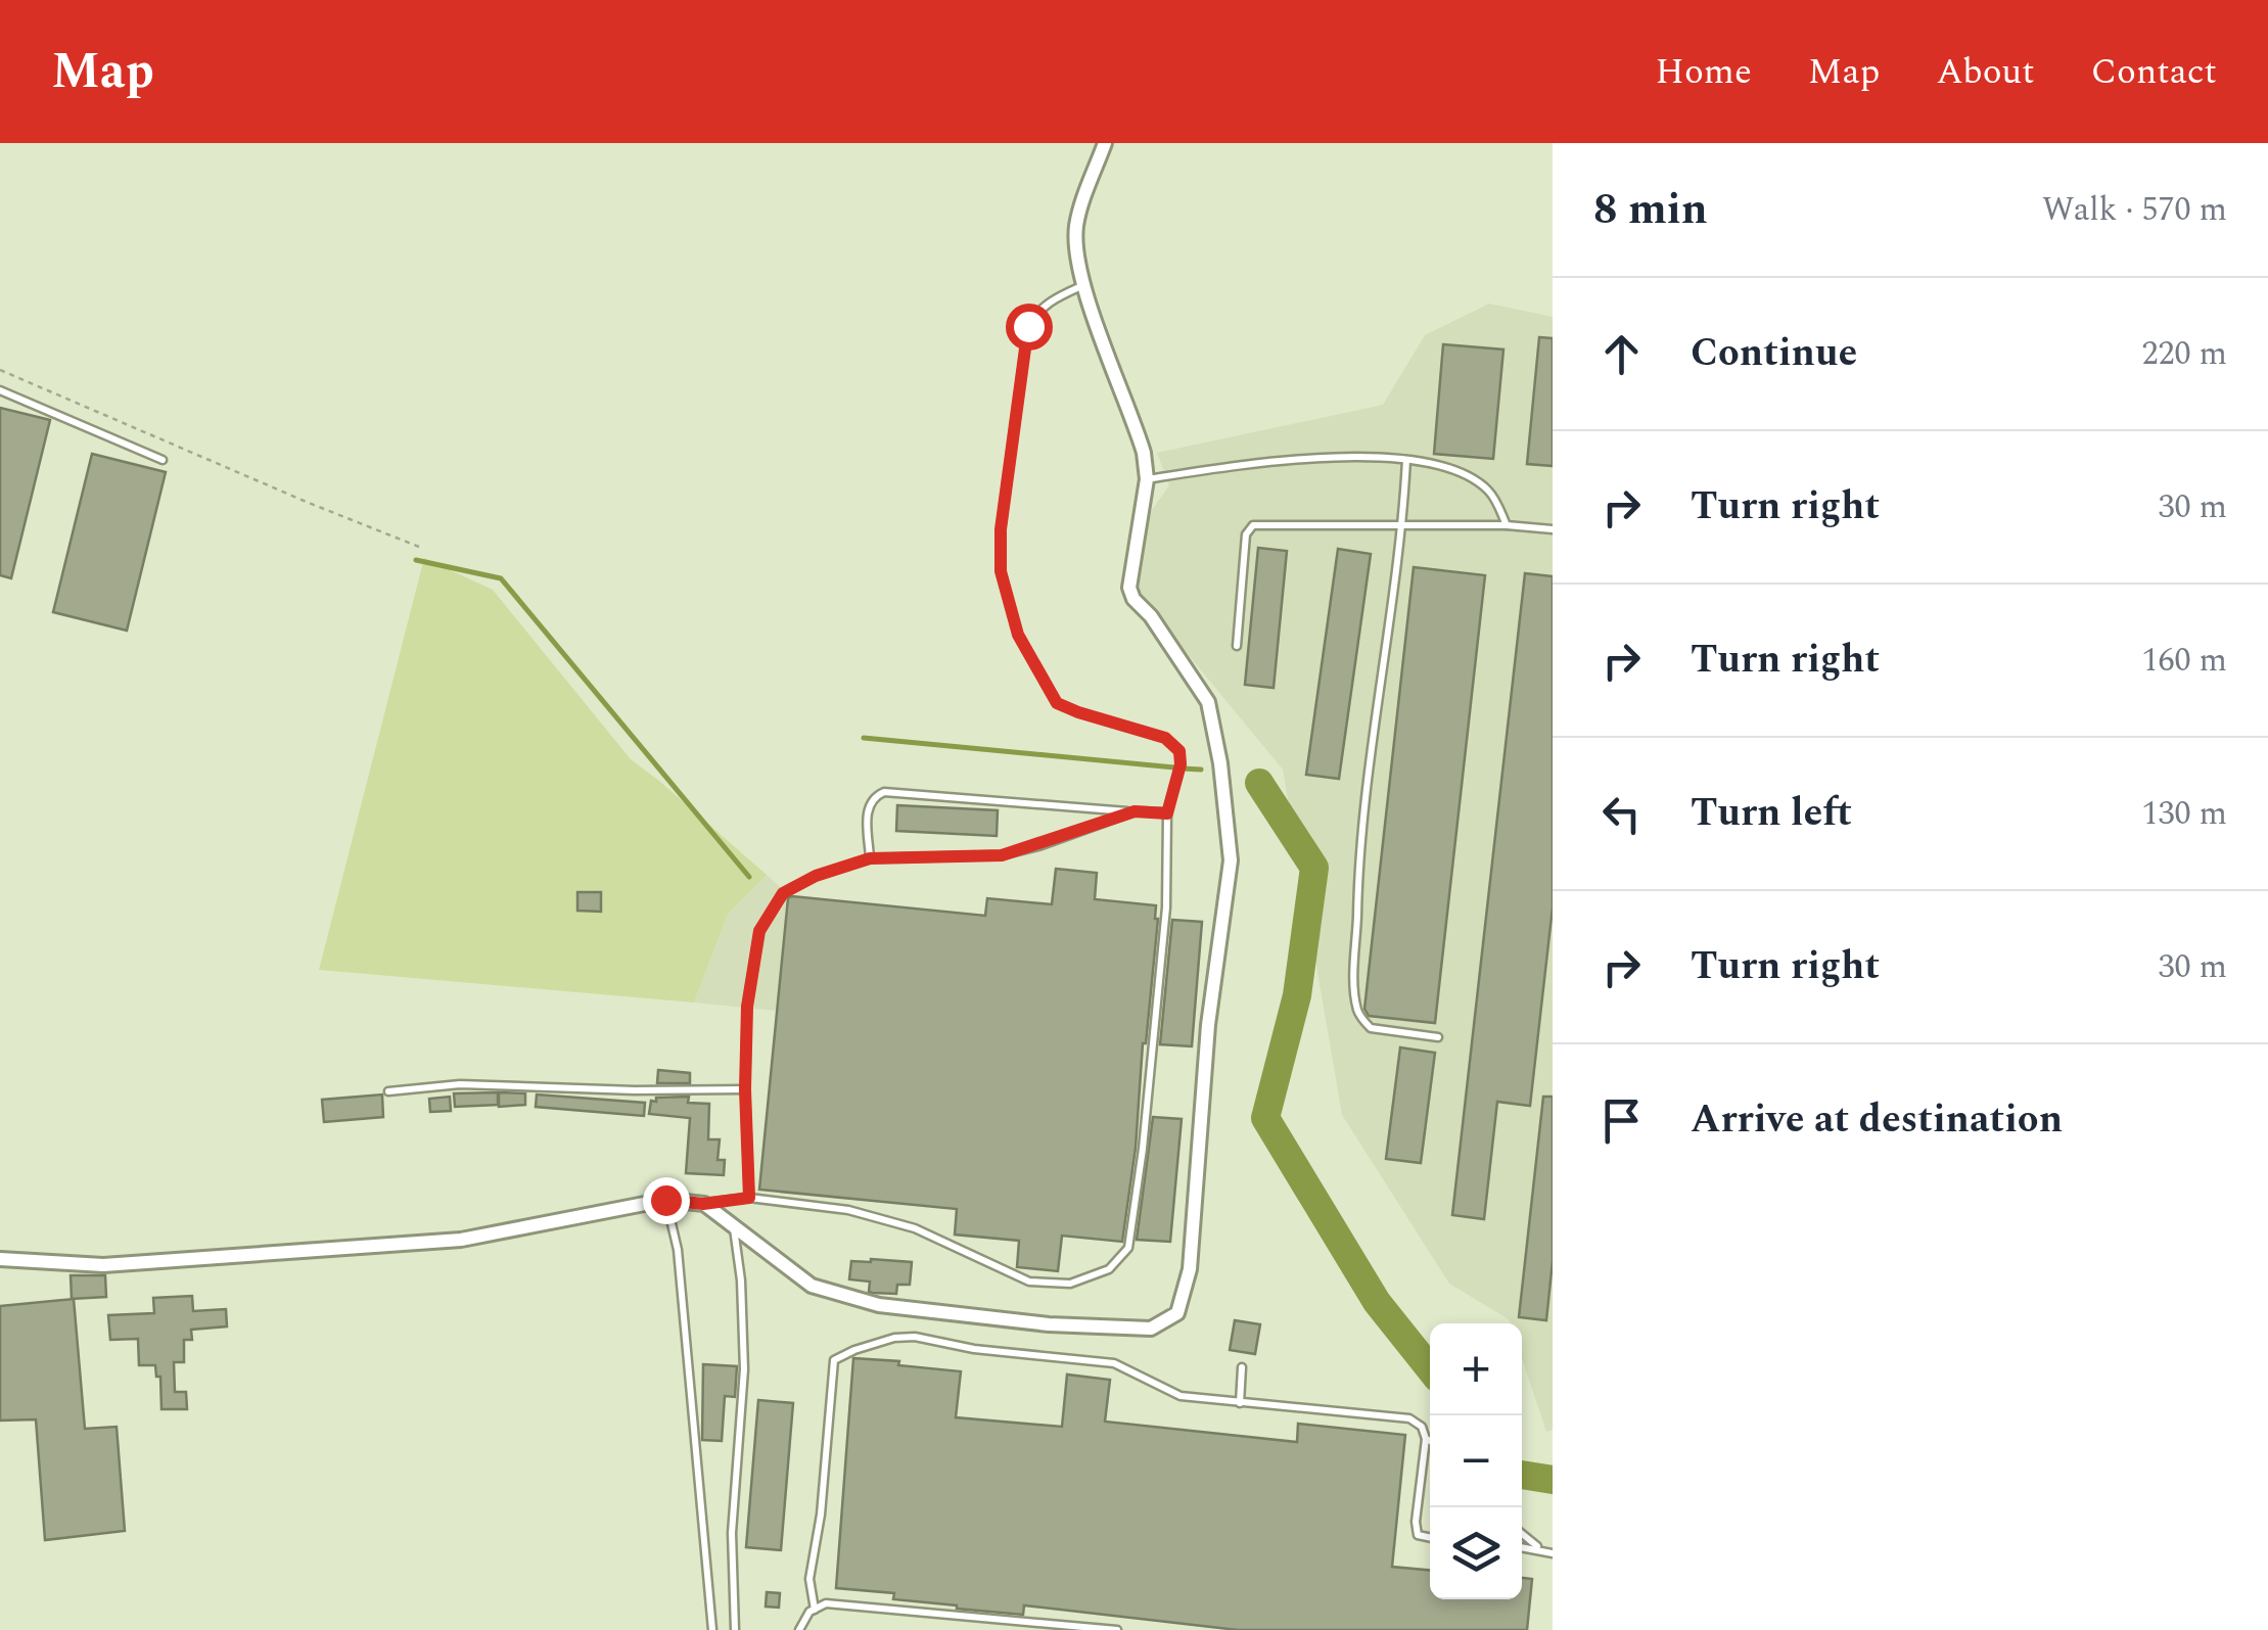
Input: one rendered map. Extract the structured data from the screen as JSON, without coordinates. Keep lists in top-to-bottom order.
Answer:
{
  "page": {
    "header": "Map",
    "nav": [
      "Home",
      "Map",
      "About",
      "Contact"
    ],
    "heading": ["8 min", "Walk · 570 m"],
    "list": [
      ["Continue", "220 m"],
      ["Turn right", "30 m"],
      ["Turn right", "160 m"],
      ["Turn left", "130 m"],
      ["Turn right", "30 m"],
      "Arrive at destination"
    ],
    "map_buttons": ["+", "−"]
  }
}
